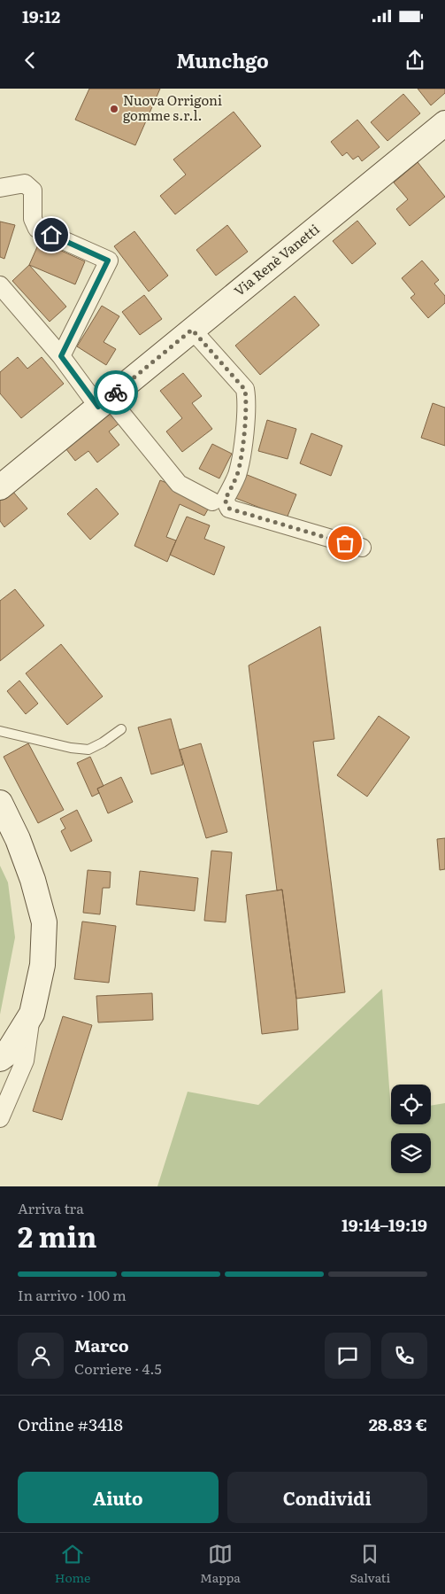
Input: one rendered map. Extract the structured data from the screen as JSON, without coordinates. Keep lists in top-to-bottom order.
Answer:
{
  "streets": {
    "street": ["Via Renè Vanetti"]
  },
  "places": ["Nuova Orrigoni gomme s.r.l."],
  "page": {
    "status": "19:12",
    "header": "Munchgo",
    "heading": ["2 min", "Arriva tra", "19:14–19:19"],
    "panel": [
      "Marco",
      "Corriere · 4.5",
      "Ordine #3418",
      "28.83 €"
    ],
    "bar": "In arrivo · 100 m",
    "buttons": ["Aiuto", "Condividi"],
    "tabs": ["Home", "Mappa", "Salvati"]
  }
}
